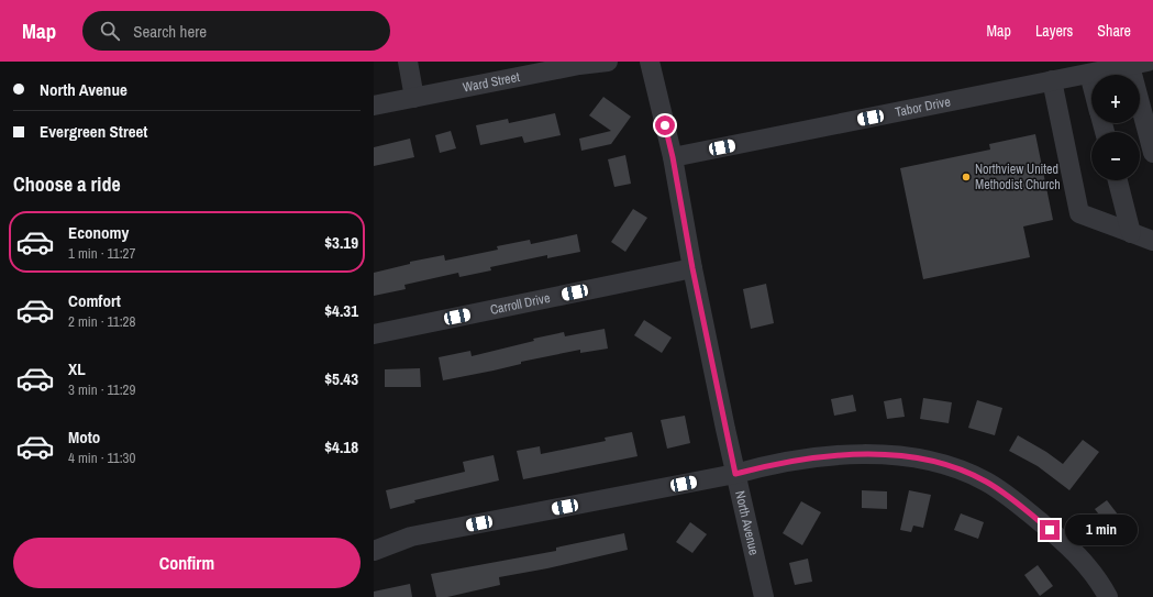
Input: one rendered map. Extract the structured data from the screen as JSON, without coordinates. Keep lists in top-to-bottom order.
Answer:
{
  "streets": {
    "street": [
      "Ward Street",
      "Tabor Drive",
      "Carroll Drive",
      "North Avenue"
    ]
  },
  "crossings": [
    ["Tabor Drive", "North Avenue"],
    ["Carroll Drive", "North Avenue"]
  ],
  "places": ["Northview United Methodist Church"],
  "page": {
    "header": "Map",
    "search": "Search here",
    "nav": ["Map", "Layers", "Share"],
    "banner": ["North Avenue", "Evergreen Street"],
    "map_buttons": ["+", "−"],
    "heading": "Choose a ride",
    "list": [
      {
        "name": "Economy",
        "note": "1 min · 11:27",
        "value": "$3.19"
      },
      {
        "name": "Comfort",
        "note": "2 min · 11:28",
        "value": "$4.31"
      },
      {
        "name": "XL",
        "note": "3 min · 11:29",
        "value": "$5.43"
      },
      {
        "name": "Moto",
        "note": "4 min · 11:30",
        "value": "$4.18"
      }
    ],
    "bubble": "1 min",
    "buttons": "Confirm"
  }
}
